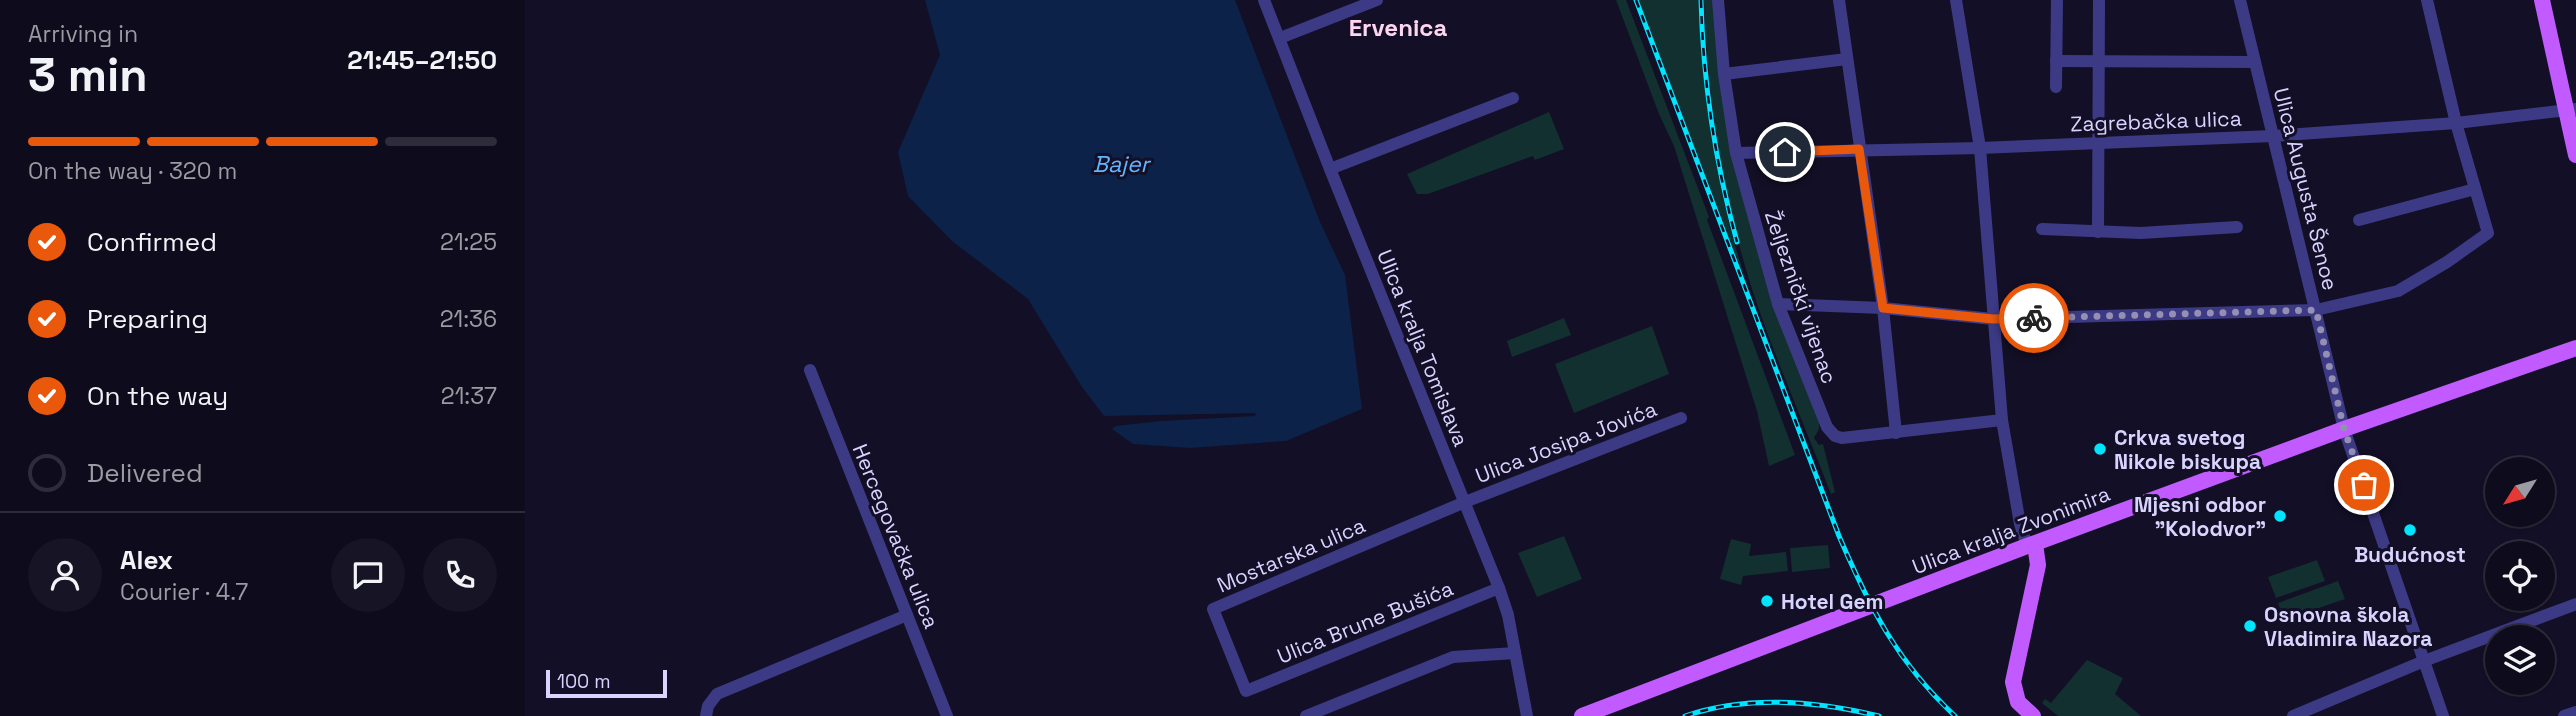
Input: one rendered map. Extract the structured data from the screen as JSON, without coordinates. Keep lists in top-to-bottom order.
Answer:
{
  "streets": {
    "main road": ["Ulica kralja Zvonimira"],
    "street": [
      "Zagrebačka ulica",
      "Ulica Augusta Šenoe",
      "Željeznički vijenac",
      "Ulica kralja Tomislava",
      "Ulica Josipa Jovića",
      "Hercegovačka ulica",
      "Mostarska ulica",
      "Ulica Brune Bušića"
    ]
  },
  "crossings": [
    ["Zagrebačka ulica", "Ulica Augusta Šenoe"],
    ["Zagrebačka ulica", "Željeznički vijenac"],
    ["Ulica Augusta Šenoe", "Ulica kralja Zvonimira"],
    ["Ulica kralja Tomislava", "Ulica Josipa Jovića"],
    ["Ulica kralja Tomislava", "Mostarska ulica"],
    ["Ulica kralja Tomislava", "Ulica Brune Bušića"],
    ["Ulica Josipa Jovića", "Mostarska ulica"],
    ["Mostarska ulica", "Ulica Brune Bušića"]
  ],
  "districts": ["Ervenica"],
  "water": ["Bajer"],
  "places": [
    "Crkva svetog Nikole biskupa",
    "Mjesni odbor \"Kolodvor\"",
    "Budućnost",
    "Hotel Gem",
    "Osnovna škola Vladimira Nazora"
  ],
  "scale_bar": "100 m",
  "north": "bottom left",
  "page": {
    "heading": ["3 min", "Arriving in", "21:45–21:50"],
    "panel": ["Alex", "Courier · 4.7"],
    "bar": "On the way · 320 m",
    "list": [
      ["Confirmed", "21:25"],
      ["Preparing", "21:36"],
      ["On the way", "21:37"],
      "Delivered"
    ],
    "scale": "100 m"
  }
}
